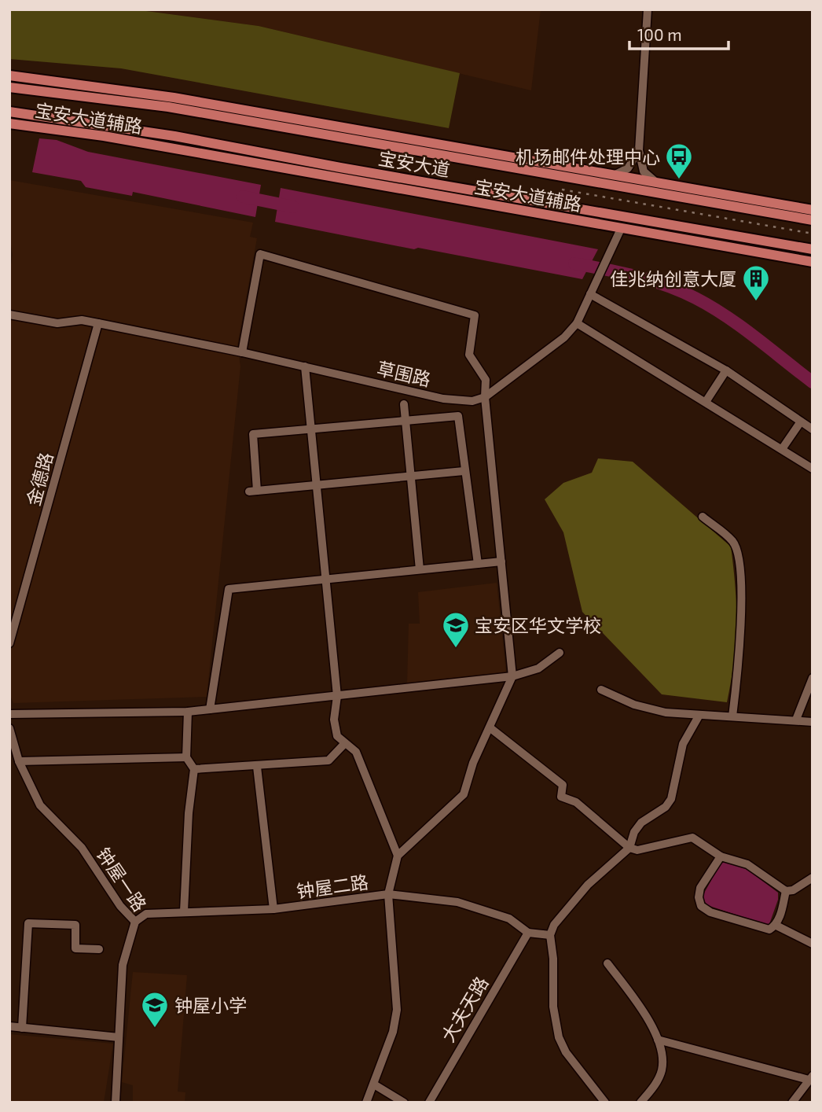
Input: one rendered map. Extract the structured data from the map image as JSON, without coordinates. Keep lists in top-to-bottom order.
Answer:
{
  "streets": {
    "main road": ["宝安大道辅路", "宝安大道"],
    "street": [
      "草围路",
      "金德路",
      "钟屋一路",
      "钟屋二路",
      "大夫天路"
    ]
  },
  "crossings": [
    ["草围路", "金德路"],
    ["钟屋一路", "钟屋二路"],
    ["钟屋二路", "大夫天路"]
  ],
  "places": {
    "bus stop": ["机场邮件处理中心"],
    "building": ["佳兆纳创意大厦"],
    "school or university": ["宝安区华文学校", "钟屋小学"]
  },
  "scale_bar": "100 m"
}
